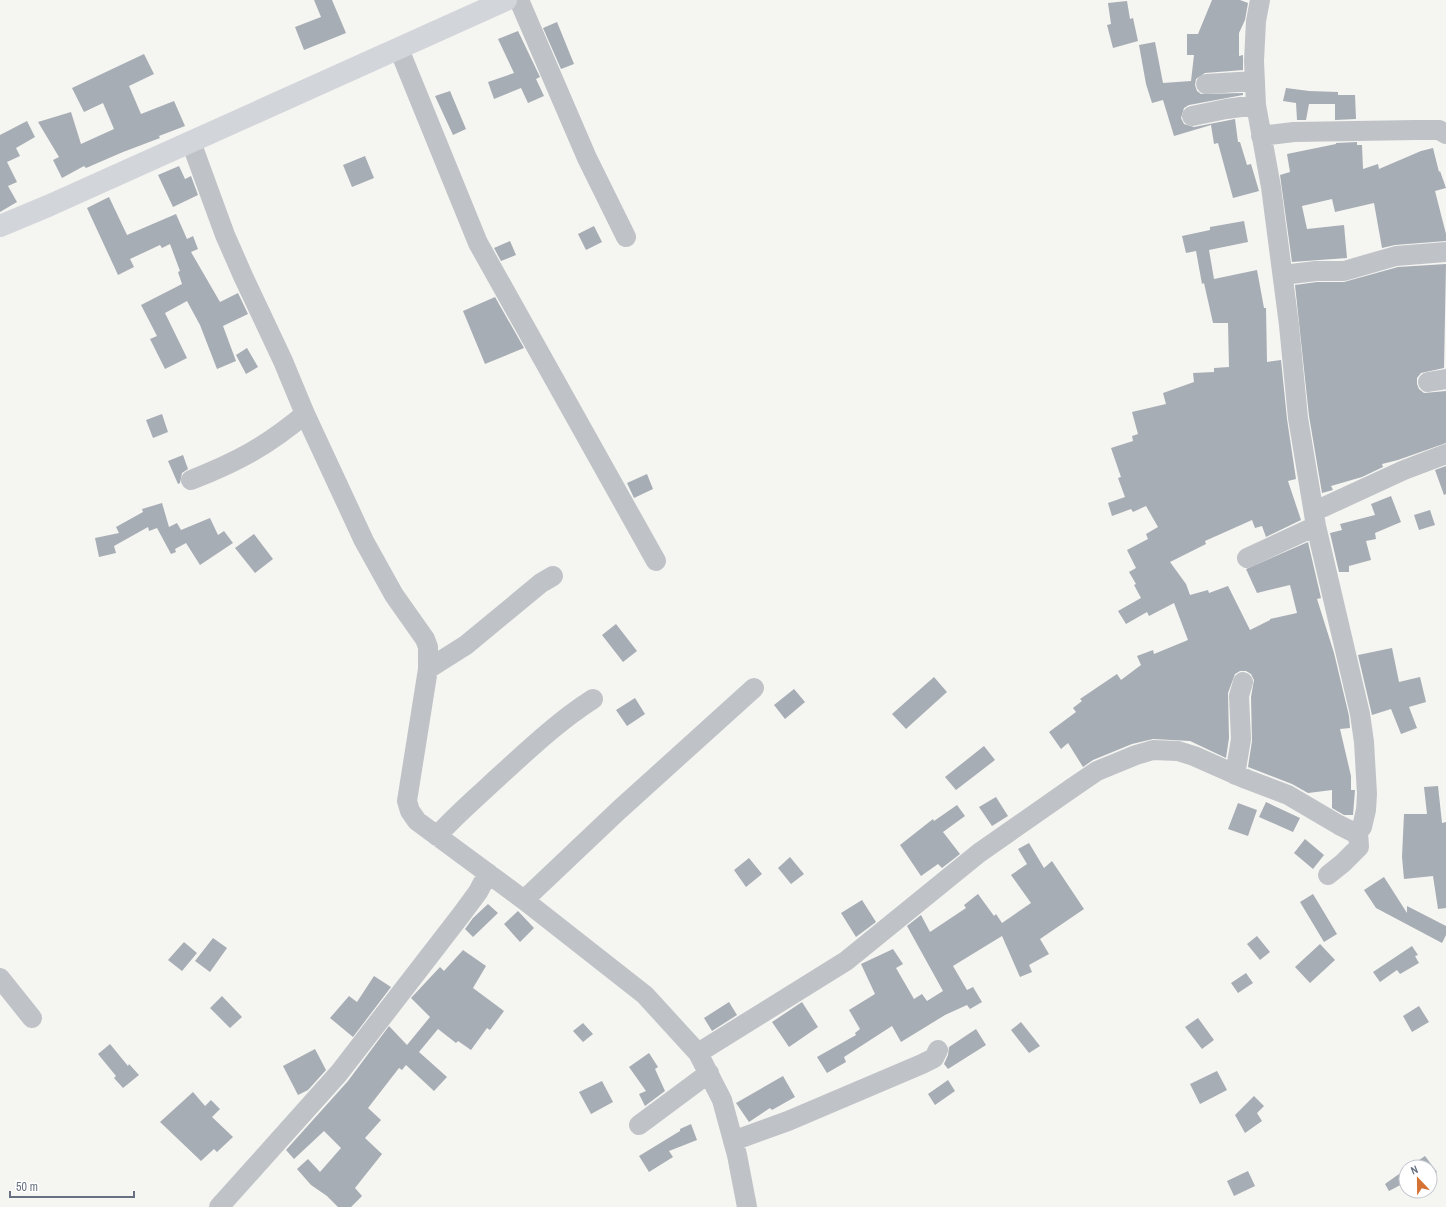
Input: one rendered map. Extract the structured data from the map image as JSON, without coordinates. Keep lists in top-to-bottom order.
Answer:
{
  "scale_bar": "50 m",
  "north": "top"
}
